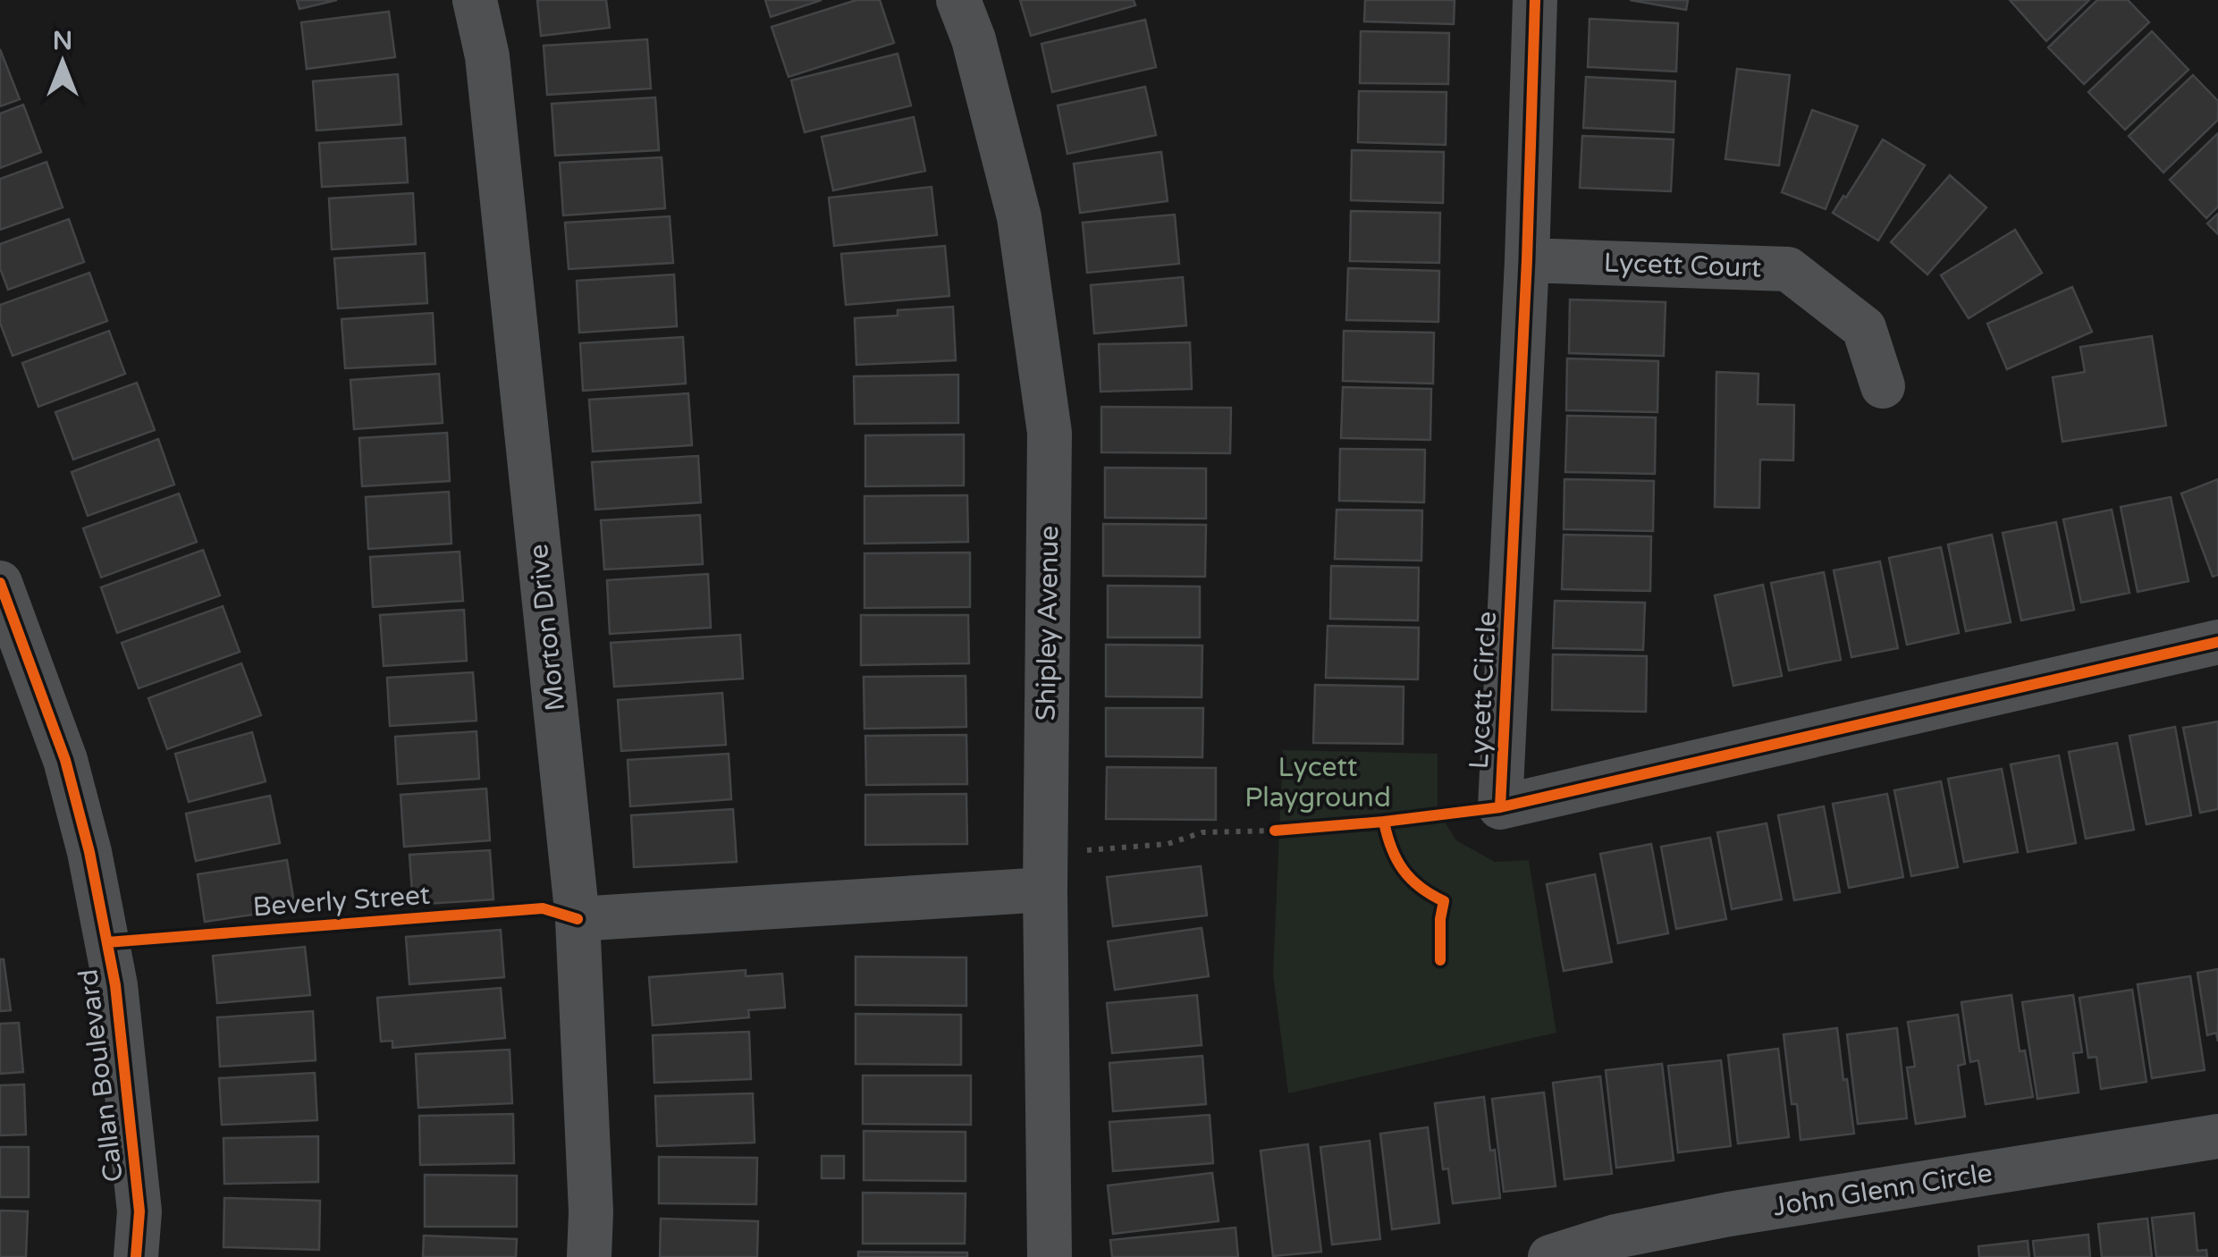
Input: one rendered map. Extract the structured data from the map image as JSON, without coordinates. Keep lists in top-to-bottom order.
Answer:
{
  "streets": {
    "street": [
      "Lycett Court",
      "Shipley Avenue",
      "Morton Drive",
      "Lycett Circle",
      "Callan Boulevard",
      "John Glenn Circle"
    ],
    "cycle path": ["Beverly Street"]
  },
  "crossings": [
    ["Lycett Court", "Lycett Circle"]
  ],
  "parks": ["Lycett Playground"],
  "north": "top"
}
